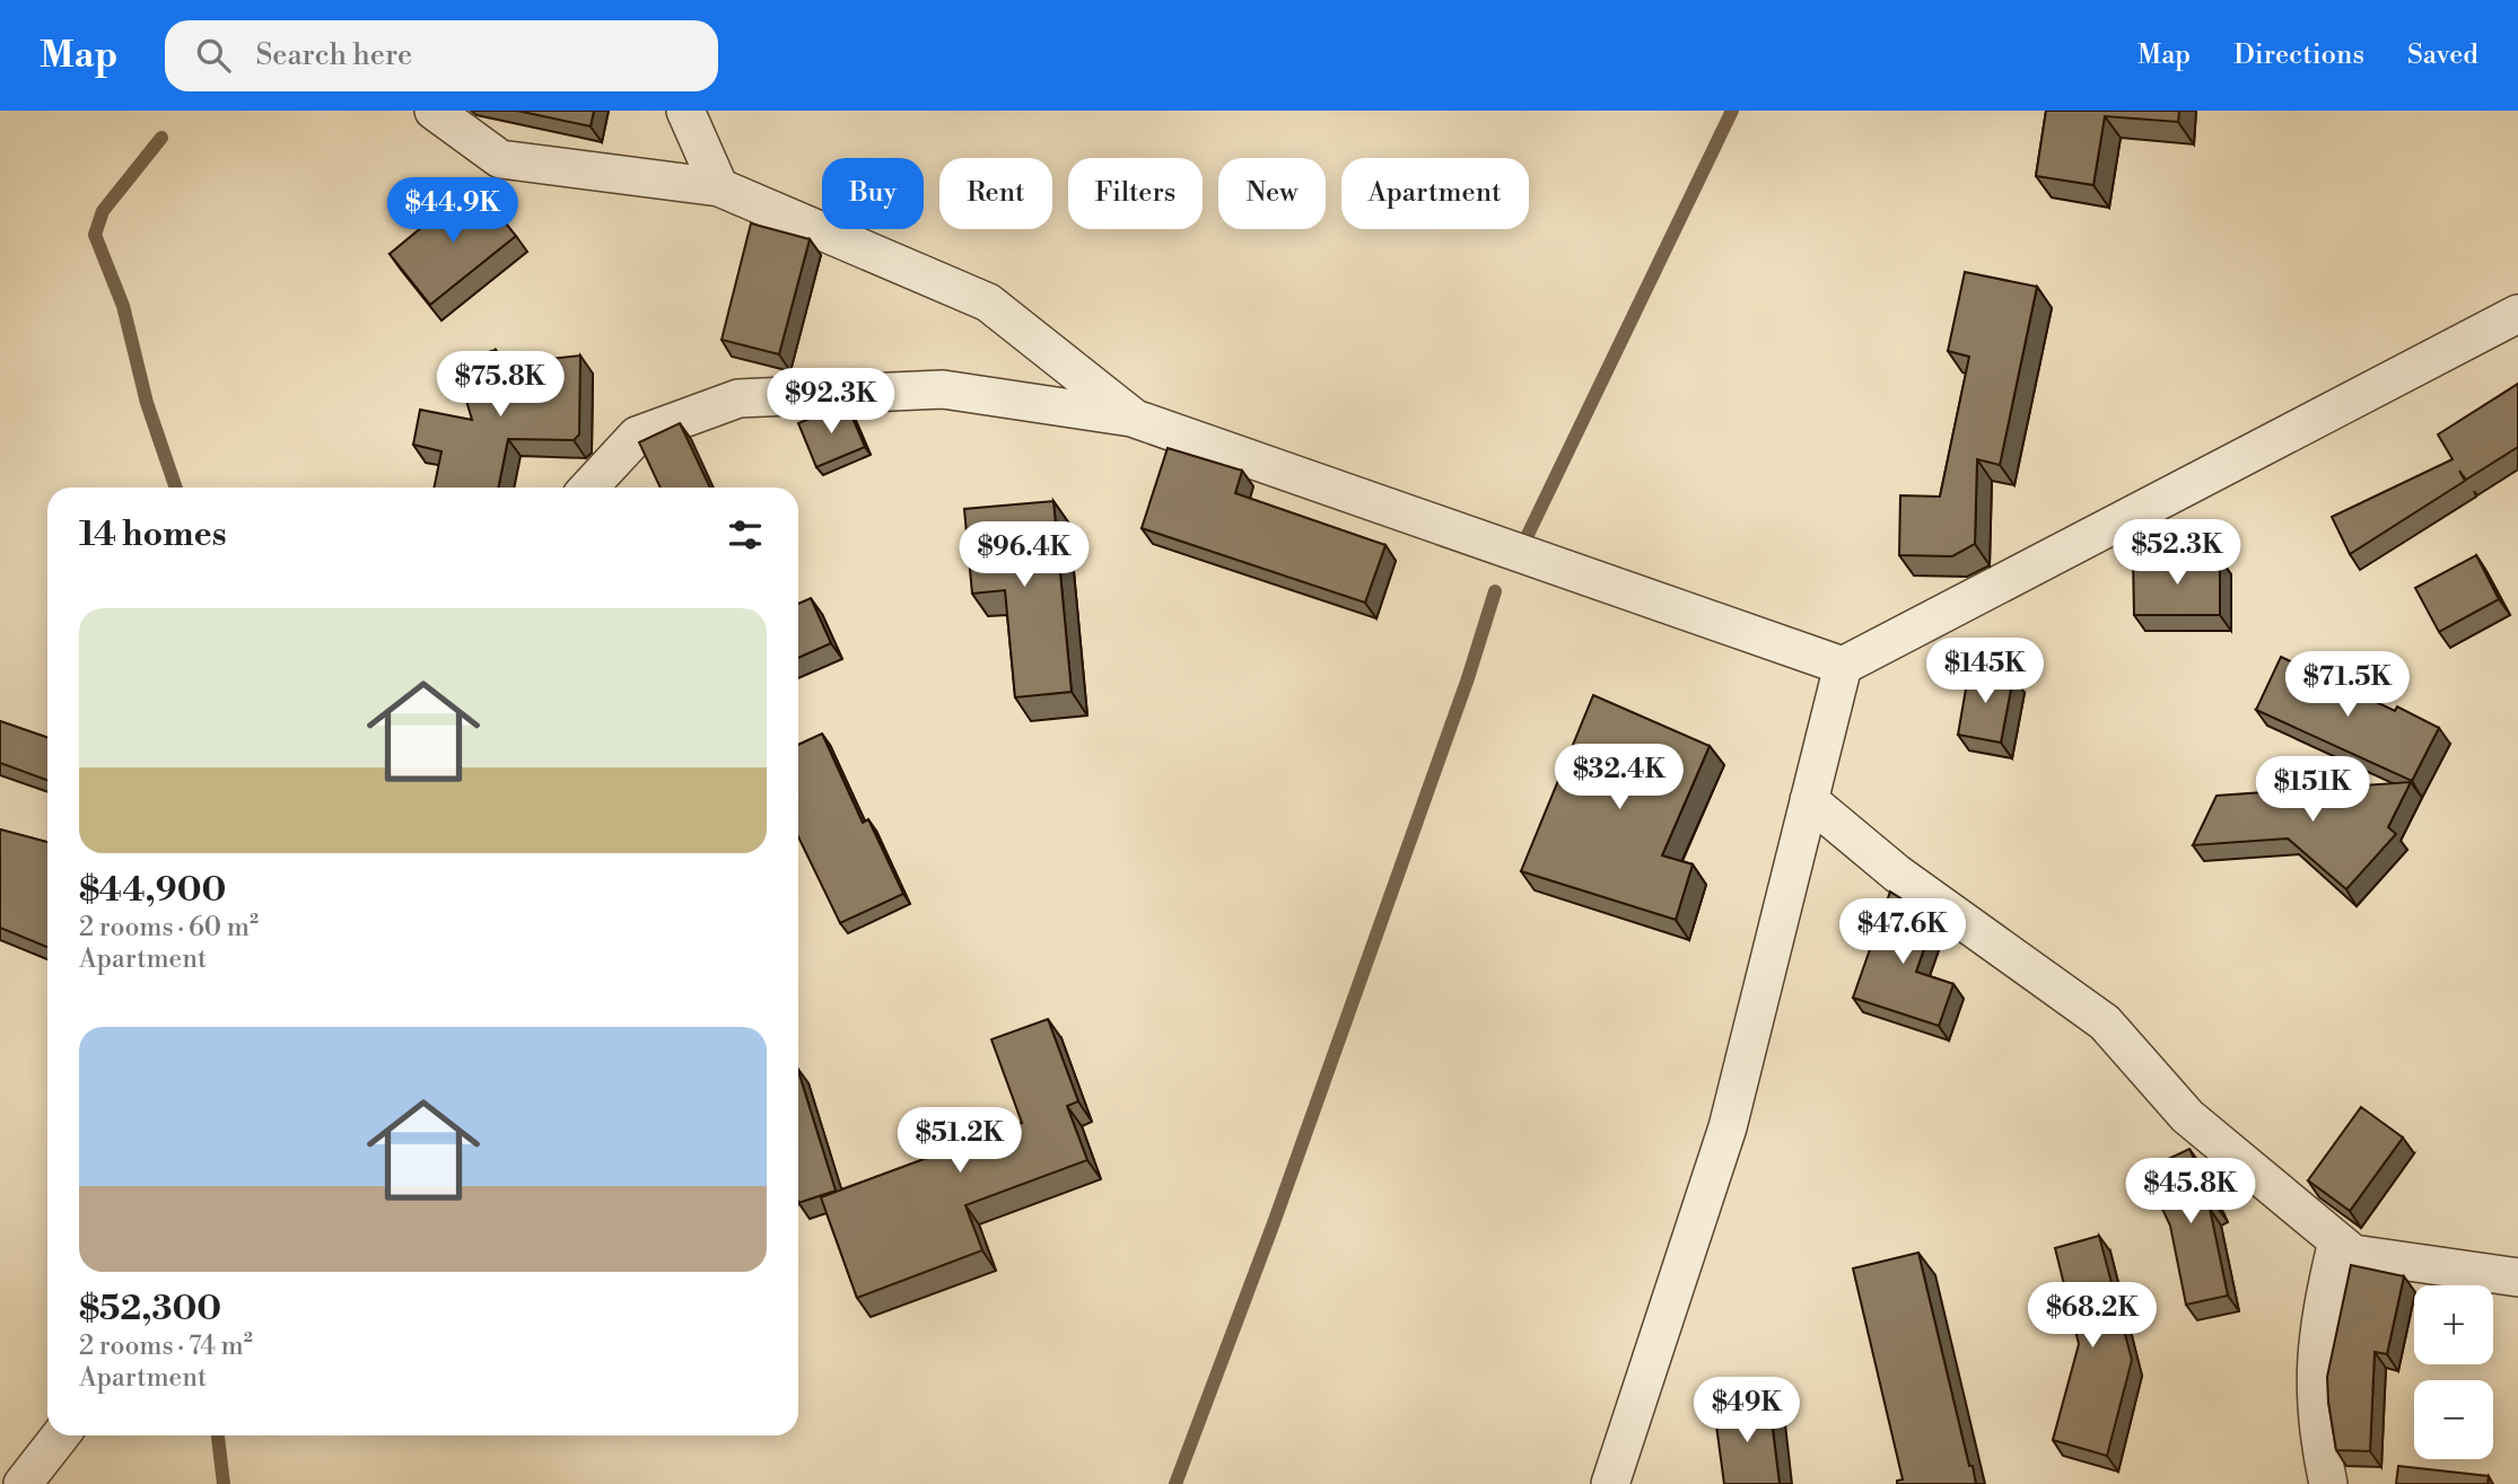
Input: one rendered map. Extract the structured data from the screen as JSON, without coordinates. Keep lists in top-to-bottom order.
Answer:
{
  "page": {
    "header": "Map",
    "search": "Search here",
    "nav": ["Map", "Directions", "Saved"],
    "chip": [
      "Buy",
      "Rent",
      "Filters",
      "New",
      "Apartment"
    ],
    "price": [
      "$44.9K",
      "$75.8K",
      "$92.3K",
      "$52.3K",
      "$96.4K",
      "$145K",
      "$71.5K",
      "$32.4K",
      "$151K",
      "$47.6K",
      "$51.2K",
      "$45.8K",
      "$68.2K",
      "$49K"
    ],
    "heading": "14 homes",
    "list": [
      {
        "name": "$44,900",
        "note": "2 rooms · 60 m² · Apartment"
      },
      {
        "name": "$52,300",
        "note": "2 rooms · 74 m² · Apartment"
      }
    ],
    "map_buttons": ["+", "−"]
  }
}
